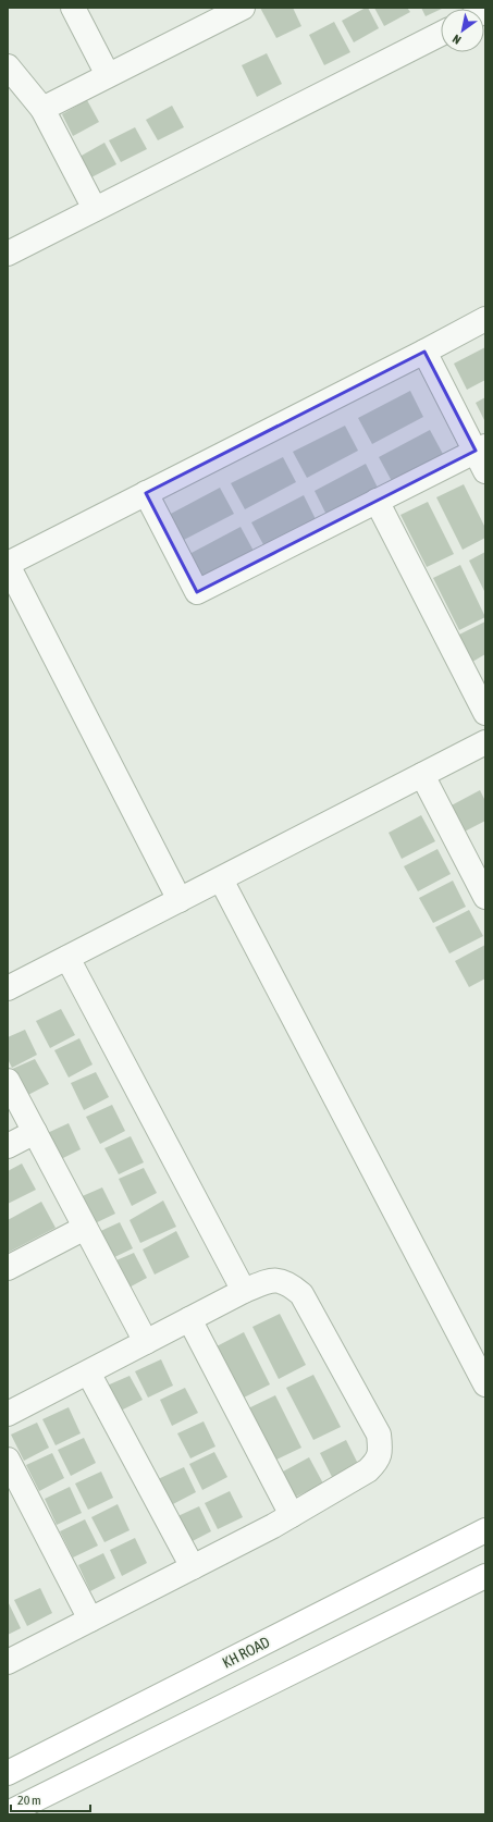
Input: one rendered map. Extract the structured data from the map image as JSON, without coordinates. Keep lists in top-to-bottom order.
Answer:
{
  "streets": {
    "main road": ["KH ROAD"]
  },
  "scale_bar": "20 m",
  "north": "bottom left"
}
